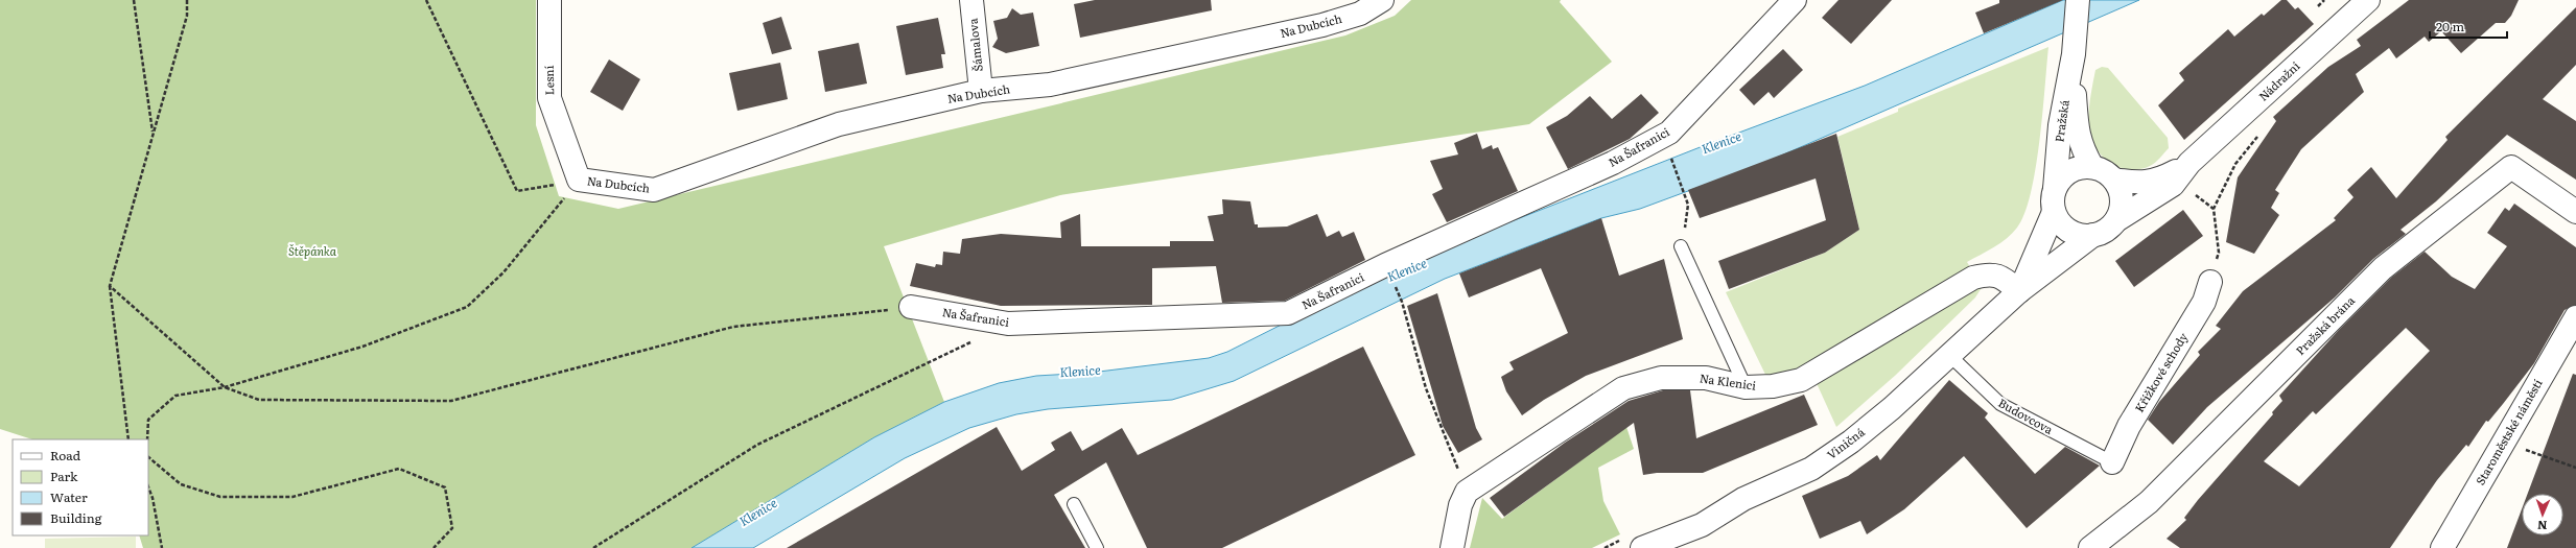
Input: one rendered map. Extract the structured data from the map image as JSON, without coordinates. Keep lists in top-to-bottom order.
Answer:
{
  "streets": {
    "street": [
      "Na Dubcích",
      "Šámalova",
      "Lesní",
      "Nádražní",
      "Pražská",
      "Na Šafranici",
      "Pražská brána",
      "Křížkové schody",
      "Na Klenici",
      "Staroměstské náměstí",
      "Viničná"
    ],
    "lane": ["Budovcova"]
  },
  "crossings": [
    ["Na Dubcích", "Šámalova"],
    ["Na Dubcích", "Lesní"],
    ["Nádražní", "Pražská"],
    ["Nádražní", "Viničná"],
    ["Pražská", "Viničná"],
    ["Křížkové schody", "Budovcova"],
    ["Na Klenici", "Viničná"],
    ["Budovcova", "Viničná"]
  ],
  "water": ["Klenice"],
  "parks": ["Štěpánka"],
  "legend": [
    "Road",
    "Park",
    "Water",
    "Building"
  ],
  "scale_bar": "20 m",
  "north": "bottom"
}
